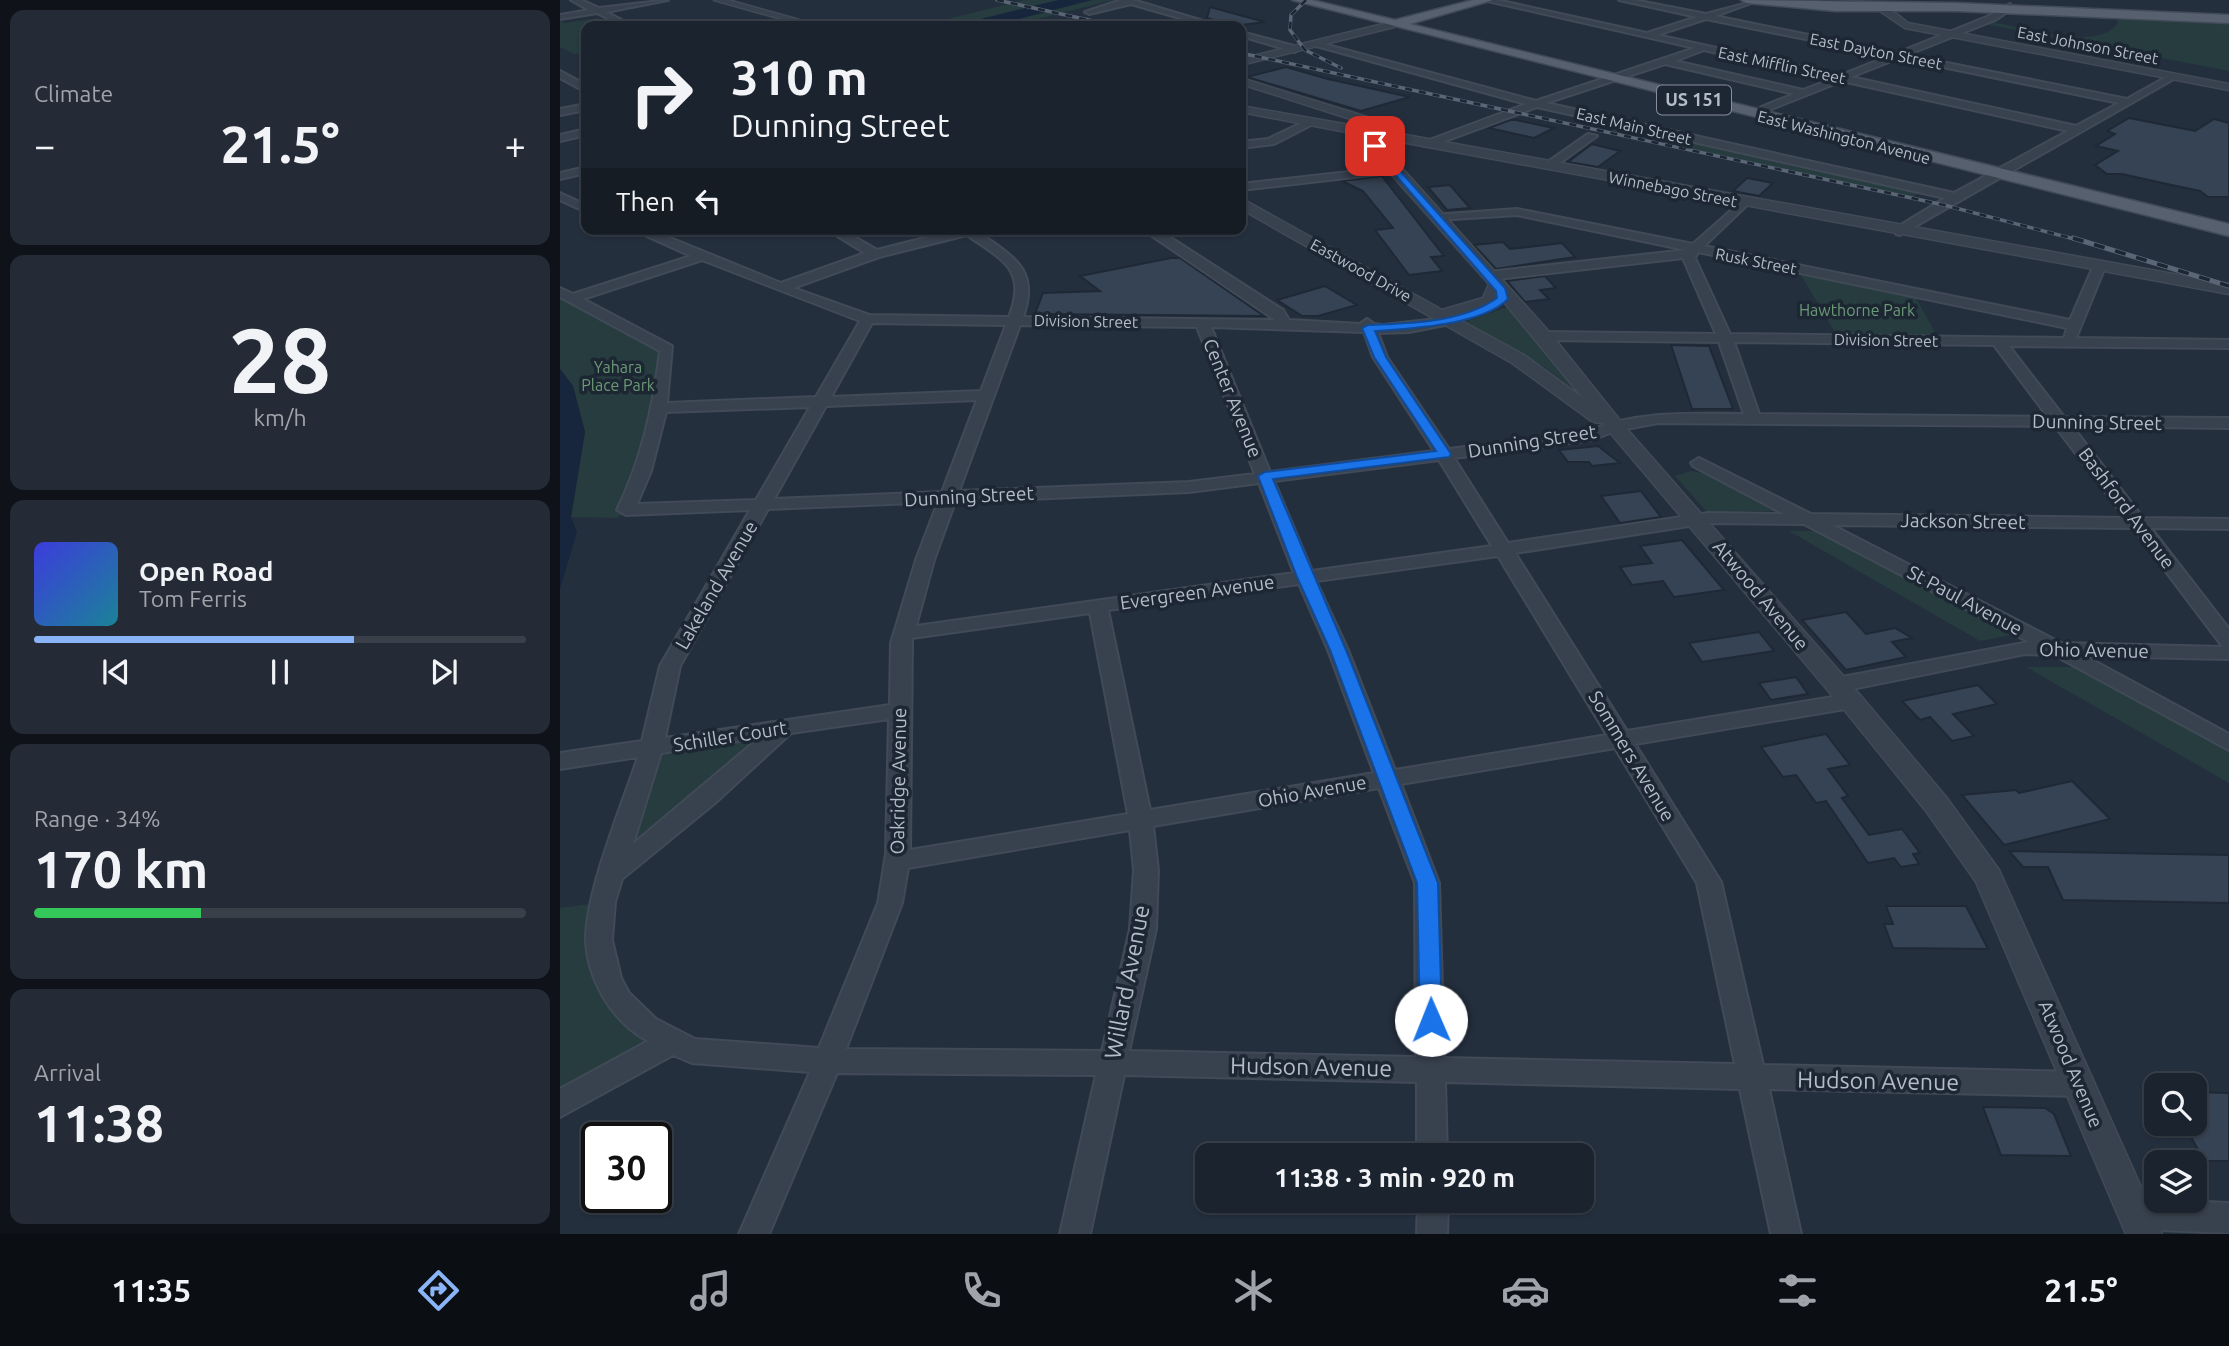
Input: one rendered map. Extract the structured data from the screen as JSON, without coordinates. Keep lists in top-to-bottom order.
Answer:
{
  "streets": {
    "main road": ["US 151", "East Washington Avenue"],
    "street": [
      "East Johnson Street",
      "East Dayton Street",
      "East Mifflin Street",
      "East Main Street",
      "Winnebago Street",
      "Rusk Street",
      "Eastwood Drive",
      "Division Street",
      "Center Avenue",
      "Dunning Street",
      "Bashford Avenue",
      "Jackson Street",
      "Lakeland Avenue",
      "Evergreen Avenue",
      "Atwood Avenue",
      "St Paul Avenue",
      "Ohio Avenue",
      "Schiller Court",
      "Sommers Avenue",
      "Oakridge Avenue",
      "Willard Avenue",
      "Hudson Avenue"
    ]
  },
  "crossings": [
    ["Winnebago Street", "Atwood Avenue"],
    ["Rusk Street", "Atwood Avenue"],
    ["Eastwood Drive", "Division Street"],
    ["Eastwood Drive", "Dunning Street"],
    ["Eastwood Drive", "Atwood Avenue"],
    ["Division Street", "Center Avenue"],
    ["Division Street", "Bashford Avenue"],
    ["Division Street", "Lakeland Avenue"],
    ["Division Street", "Atwood Avenue"],
    ["Division Street", "Sommers Avenue"],
    ["Division Street", "Oakridge Avenue"],
    ["Center Avenue", "Dunning Street"],
    ["Center Avenue", "Evergreen Avenue"],
    ["Center Avenue", "Ohio Avenue"],
    ["Center Avenue", "Hudson Avenue"],
    ["Dunning Street", "Bashford Avenue"],
    ["Dunning Street", "Lakeland Avenue"],
    ["Dunning Street", "Atwood Avenue"],
    ["Dunning Street", "Sommers Avenue"],
    ["Dunning Street", "Oakridge Avenue"],
    ["Bashford Avenue", "Jackson Street"],
    ["Jackson Street", "Evergreen Avenue"],
    ["Jackson Street", "Atwood Avenue"],
    ["Jackson Street", "St Paul Avenue"],
    ["Lakeland Avenue", "Schiller Court"],
    ["Lakeland Avenue", "Hudson Avenue"],
    ["Evergreen Avenue", "Atwood Avenue"],
    ["Evergreen Avenue", "Sommers Avenue"],
    ["Evergreen Avenue", "Oakridge Avenue"],
    ["Evergreen Avenue", "Willard Avenue"],
    ["Atwood Avenue", "Ohio Avenue"],
    ["Atwood Avenue", "Hudson Avenue"],
    ["St Paul Avenue", "Ohio Avenue"],
    ["Ohio Avenue", "Sommers Avenue"],
    ["Ohio Avenue", "Oakridge Avenue"],
    ["Ohio Avenue", "Willard Avenue"],
    ["Schiller Court", "Oakridge Avenue"],
    ["Sommers Avenue", "Hudson Avenue"],
    ["Oakridge Avenue", "Hudson Avenue"],
    ["Willard Avenue", "Hudson Avenue"]
  ],
  "parks": ["Hawthorne Park", "Yahara Place Park"],
  "page": {
    "tile": [
      "Climate",
      ["28", "km/h"],
      ["Range · 34%", "170 km"],
      ["Arrival", "11:38"]
    ],
    "turn": ["310 m", "Dunning Street"],
    "heat": ["−", "21.5°", "+"],
    "then": "Then",
    "song": ["Open Road", "Tom Ferris"],
    "limit": "30",
    "trip": "11:38 · 3 min · 920 m",
    "tabs": ["11:35", "21.5°"]
  }
}
